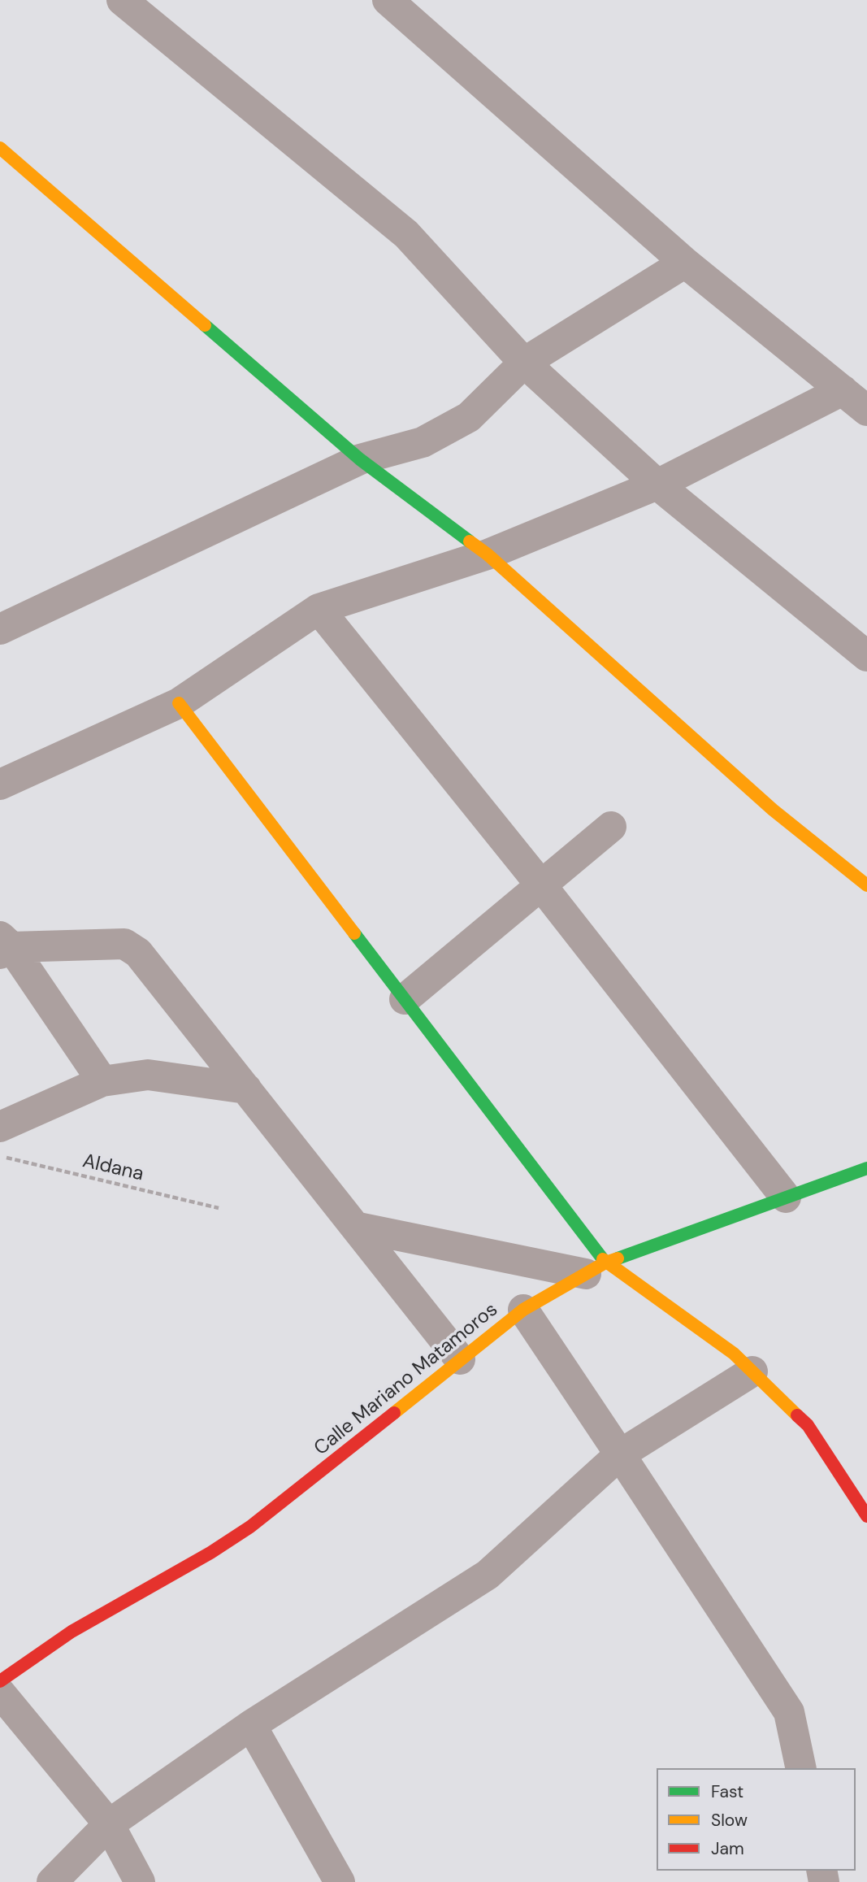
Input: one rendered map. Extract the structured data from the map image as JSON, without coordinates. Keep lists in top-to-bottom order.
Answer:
{
  "streets": {
    "street": ["Calle Mariano Matamoros"],
    "path": ["Aldana"]
  },
  "legend": ["Fast", "Slow", "Jam"]
}
